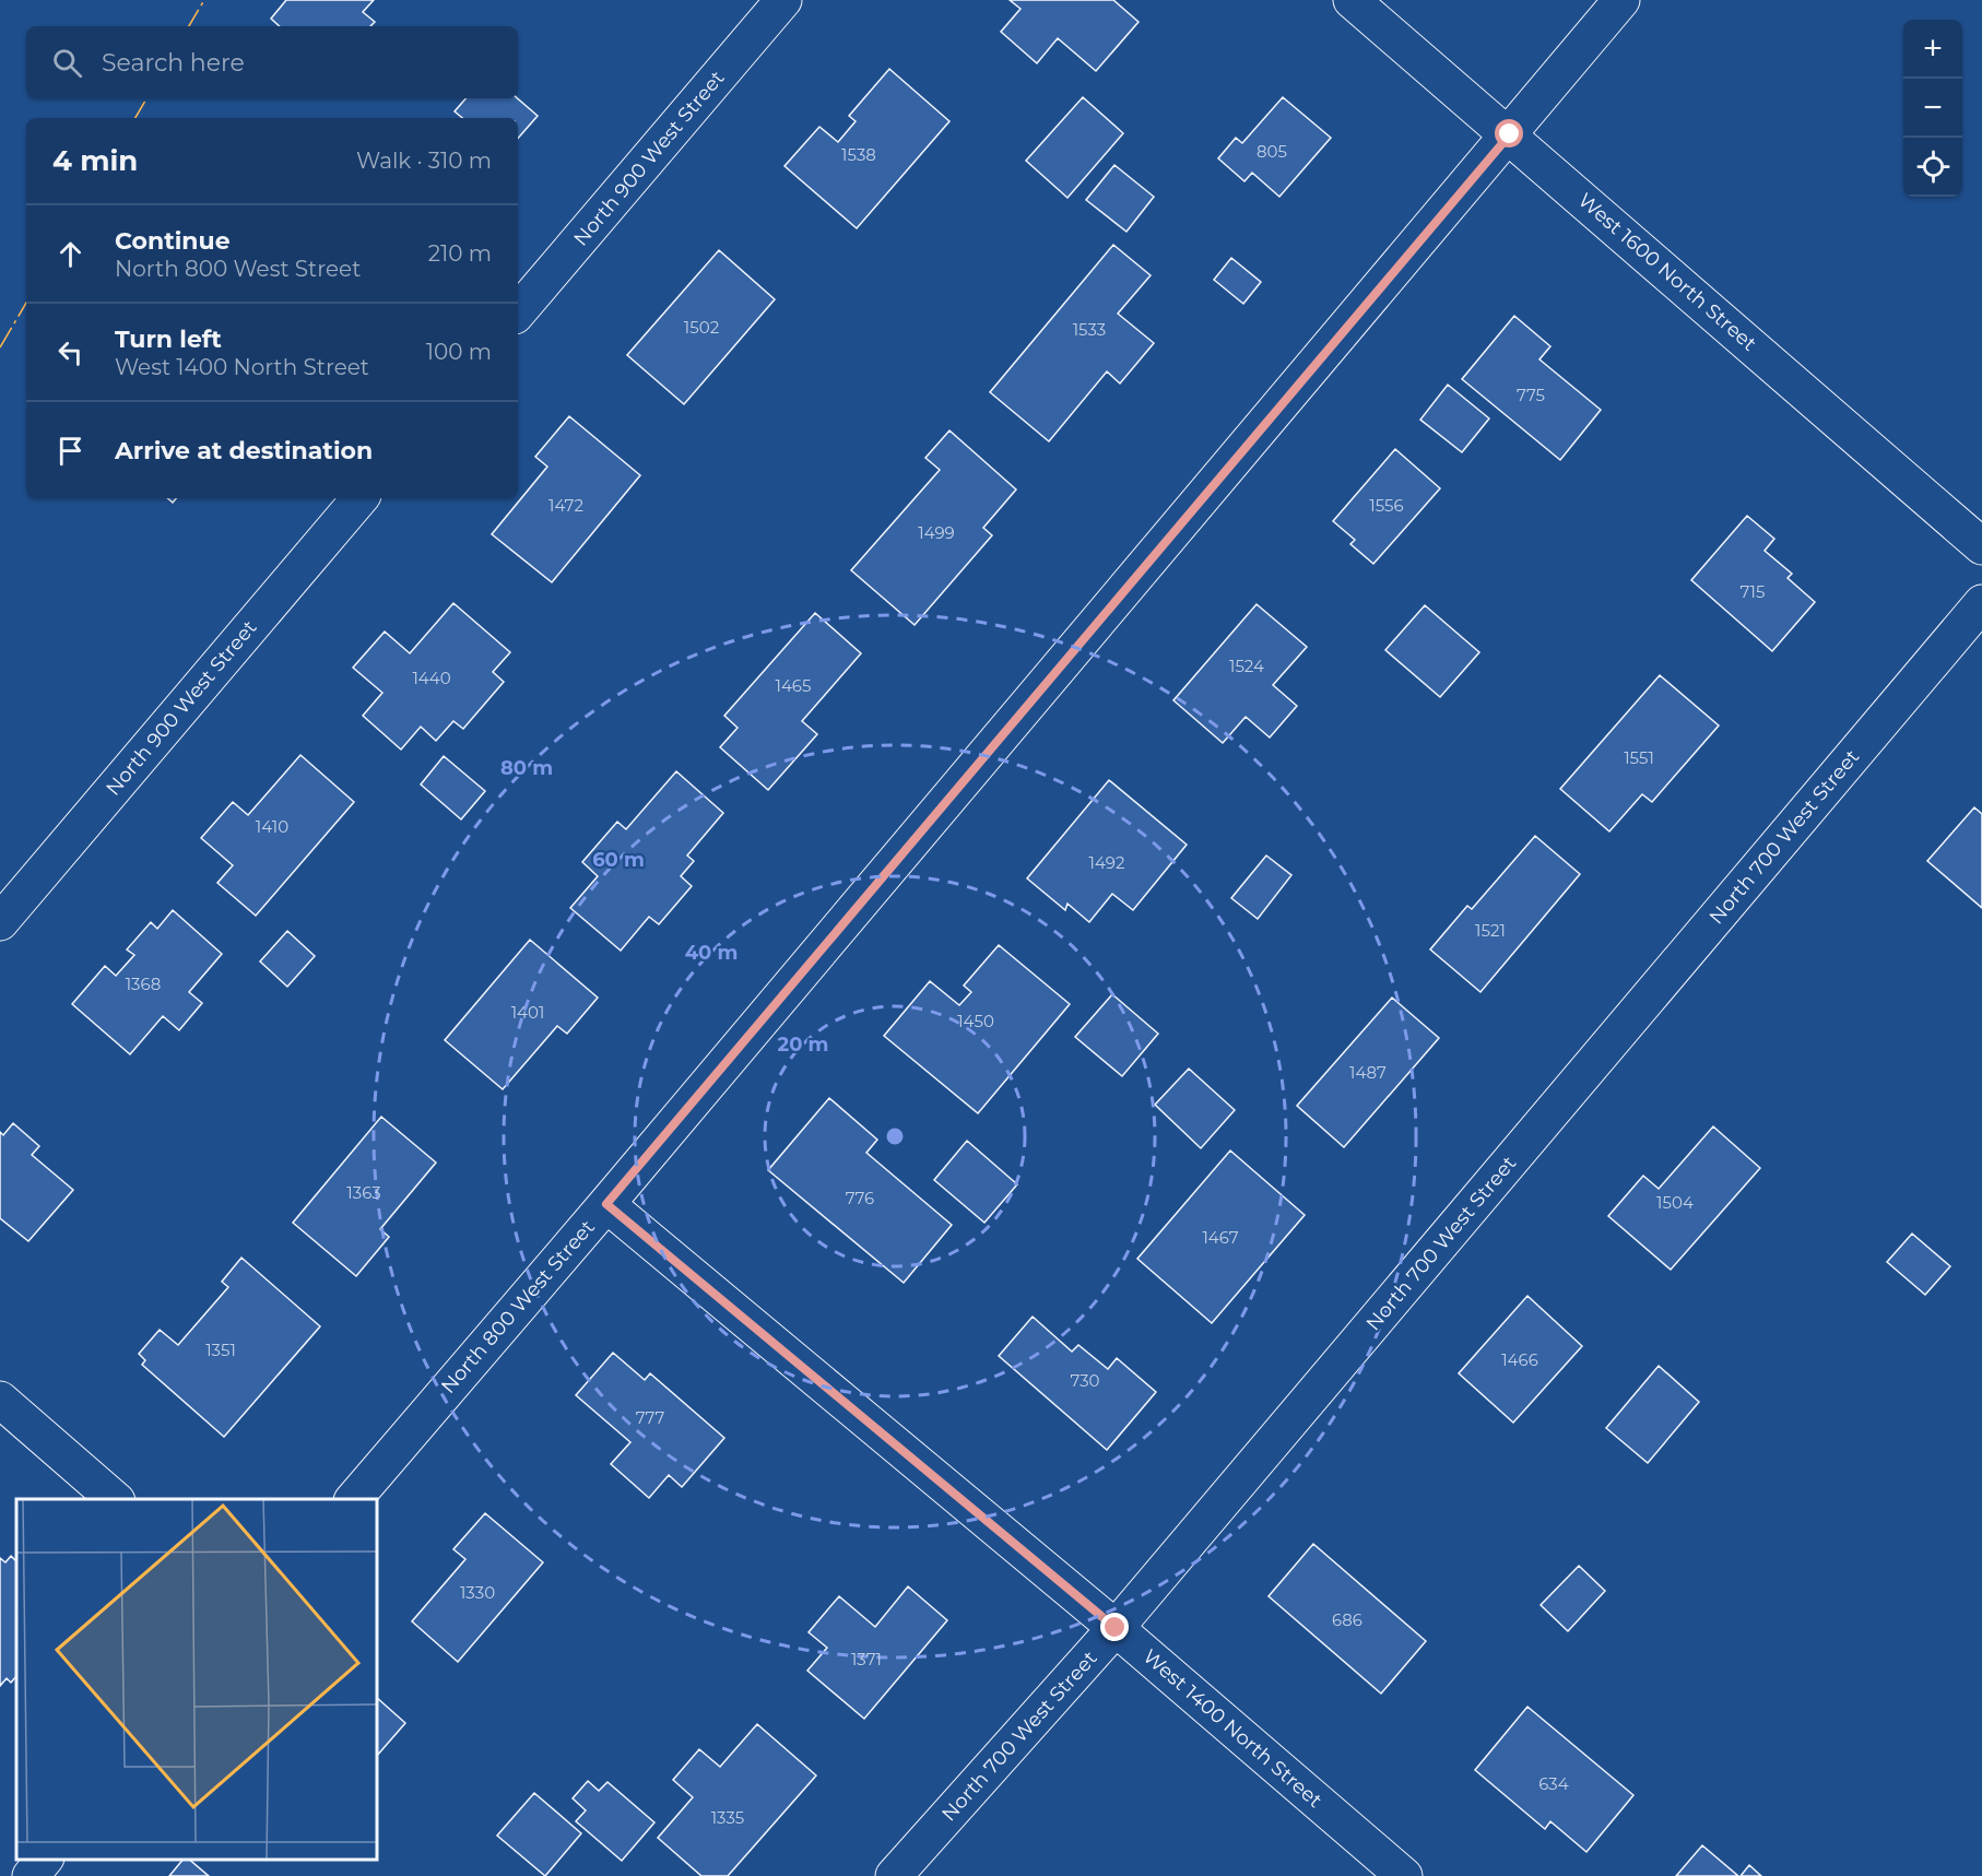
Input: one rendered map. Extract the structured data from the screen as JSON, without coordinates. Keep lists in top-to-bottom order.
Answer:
{
  "streets": {
    "street": [
      "North 900 West Street",
      "West 1600 North Street",
      "North 700 West Street",
      "North 800 West Street",
      "West 1400 North Street"
    ]
  },
  "crossings": [
    ["West 1600 North Street", "North 800 West Street"],
    ["North 700 West Street", "West 1400 North Street"],
    ["North 800 West Street", "West 1400 North Street"]
  ],
  "house_numbers": [
    "805",
    "1538",
    "1502",
    "1533",
    "775",
    "1472",
    "1556",
    "1499",
    "715",
    "1524",
    "1440",
    "1465",
    "1551",
    "1410",
    "1492",
    "1521",
    "1368",
    "1401",
    "1450",
    "1487",
    "1363",
    "776",
    "1504",
    "1467",
    "1351",
    "1466",
    "730",
    "777",
    "1330",
    "686",
    "1371",
    "634",
    "1335"
  ],
  "page": {
    "map_buttons": ["+", "−"],
    "search": "Search here",
    "heading": ["4 min", "Walk · 310 m"],
    "list": [
      ["Continue", "North 800 West Street", "210 m"],
      ["Turn left", "West 1400 North Street", "100 m"],
      "Arrive at destination"
    ]
  },
  "rings": [
    "80 m",
    "60 m",
    "40 m",
    "20 m"
  ]
}
